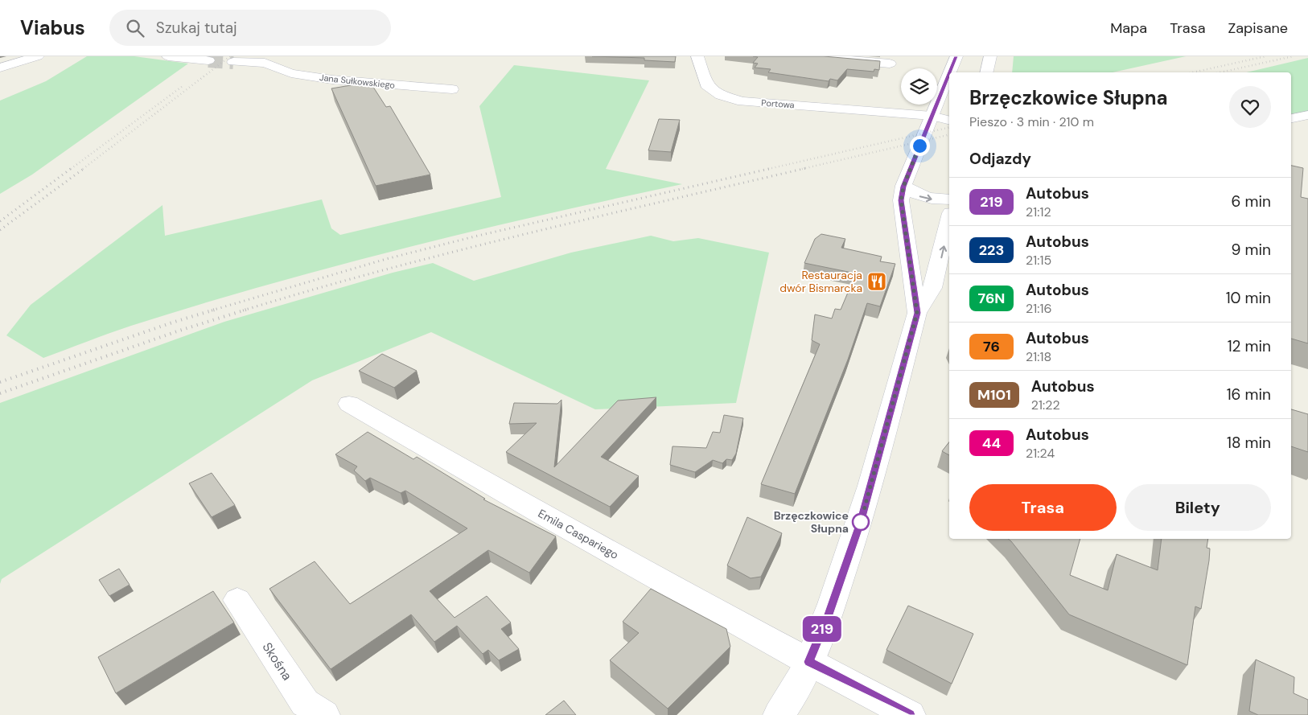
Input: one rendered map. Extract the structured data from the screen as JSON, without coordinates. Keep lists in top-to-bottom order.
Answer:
{
  "streets": {
    "street": [
      "Jana Sułkowskiego",
      "Portowa",
      "Emila Caspariego",
      "Skośna"
    ]
  },
  "places": {
    "restaurant": ["Restauracja dwór Bismarcka"],
    "other": ["Brzęczkowice Słupna"]
  },
  "lines": ["bus line 219"],
  "page": {
    "header": "Viabus",
    "search": "Szukaj tutaj",
    "nav": ["Mapa", "Trasa", "Zapisane"],
    "on_map": "219",
    "heading": [
      ["Brzęczkowice Słupna", "Pieszo · 3 min · 210 m"],
      "Odjazdy"
    ],
    "list": [
      {
        "mark": "219",
        "name": "Autobus",
        "note": "21:12",
        "value": "6 min"
      },
      {
        "mark": "223",
        "name": "Autobus",
        "note": "21:15",
        "value": "9 min"
      },
      {
        "mark": "76N",
        "name": "Autobus",
        "note": "21:16",
        "value": "10 min"
      },
      {
        "mark": "76",
        "name": "Autobus",
        "note": "21:18",
        "value": "12 min"
      },
      {
        "mark": "M101",
        "name": "Autobus",
        "note": "21:22",
        "value": "16 min"
      },
      {
        "mark": "44",
        "name": "Autobus",
        "note": "21:24",
        "value": "18 min"
      }
    ],
    "buttons": ["Trasa", "Bilety"]
  }
}
